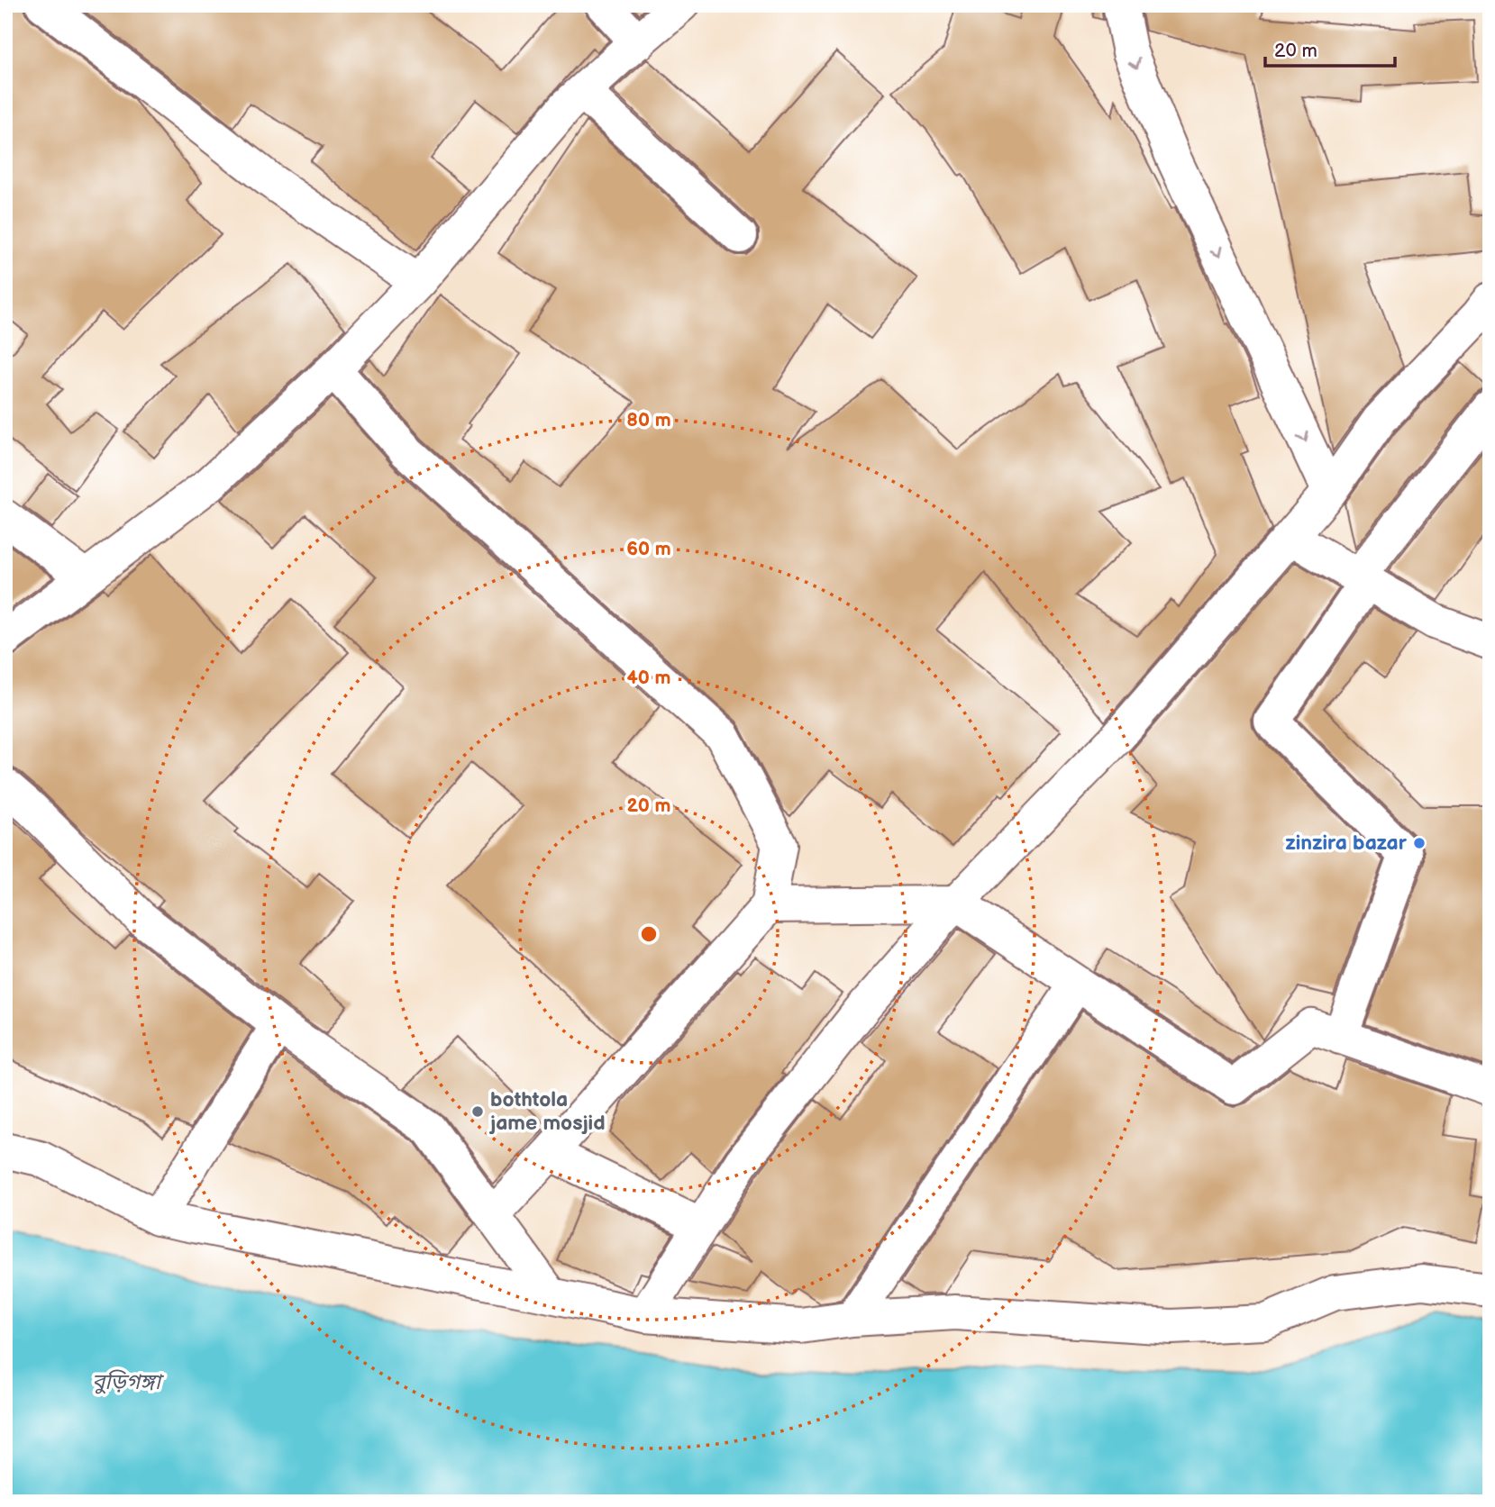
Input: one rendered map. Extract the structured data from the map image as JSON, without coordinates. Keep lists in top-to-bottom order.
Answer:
{
  "water": ["বুড়িগঙ্গা"],
  "places": ["zinzira bazar", "bothtola jame mosjid"],
  "scale_bar": "20 m",
  "rings": [
    "80 m",
    "60 m",
    "40 m",
    "20 m"
  ]
}
